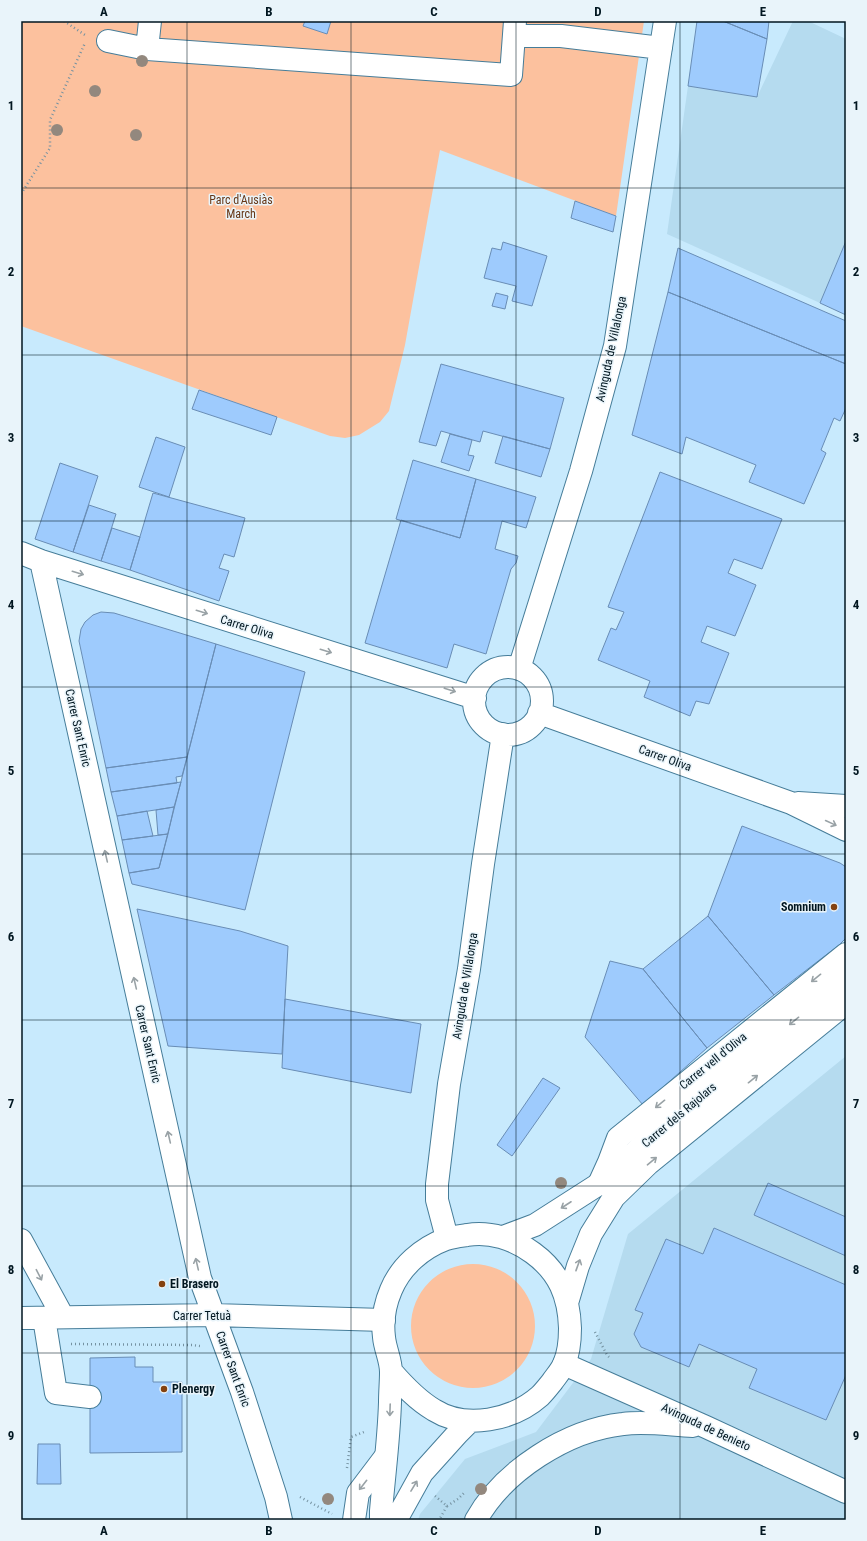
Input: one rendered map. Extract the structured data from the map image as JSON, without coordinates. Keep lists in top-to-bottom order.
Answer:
{
  "streets": {
    "street": [
      "Avinguda de Villalonga",
      "Carrer Oliva",
      "Carrer Sant Enric",
      "Carrer vell d'Oliva",
      "Carrer dels Rajolars",
      "Carrer Tetuà",
      "Avinguda de Benieto"
    ]
  },
  "crossings": [
    ["Avinguda de Villalonga", "Carrer Oliva"],
    ["Carrer Oliva", "Carrer Sant Enric"],
    ["Carrer Sant Enric", "Carrer Tetuà"],
    ["Carrer vell d'Oliva", "Carrer dels Rajolars"]
  ],
  "one_way": ["Carrer Oliva", "Carrer Sant Enric", "Carrer vell d'Oliva"],
  "parks": ["Parc d'Ausiàs March"],
  "places": ["Somnium", "El Brasero", "Plenergy"],
  "grid": {
    "columns": [
      "A",
      "B",
      "C",
      "D",
      "E"
    ],
    "rows": [
      "1",
      "2",
      "3",
      "4",
      "5",
      "6",
      "7",
      "8",
      "9"
    ]
  }
}
